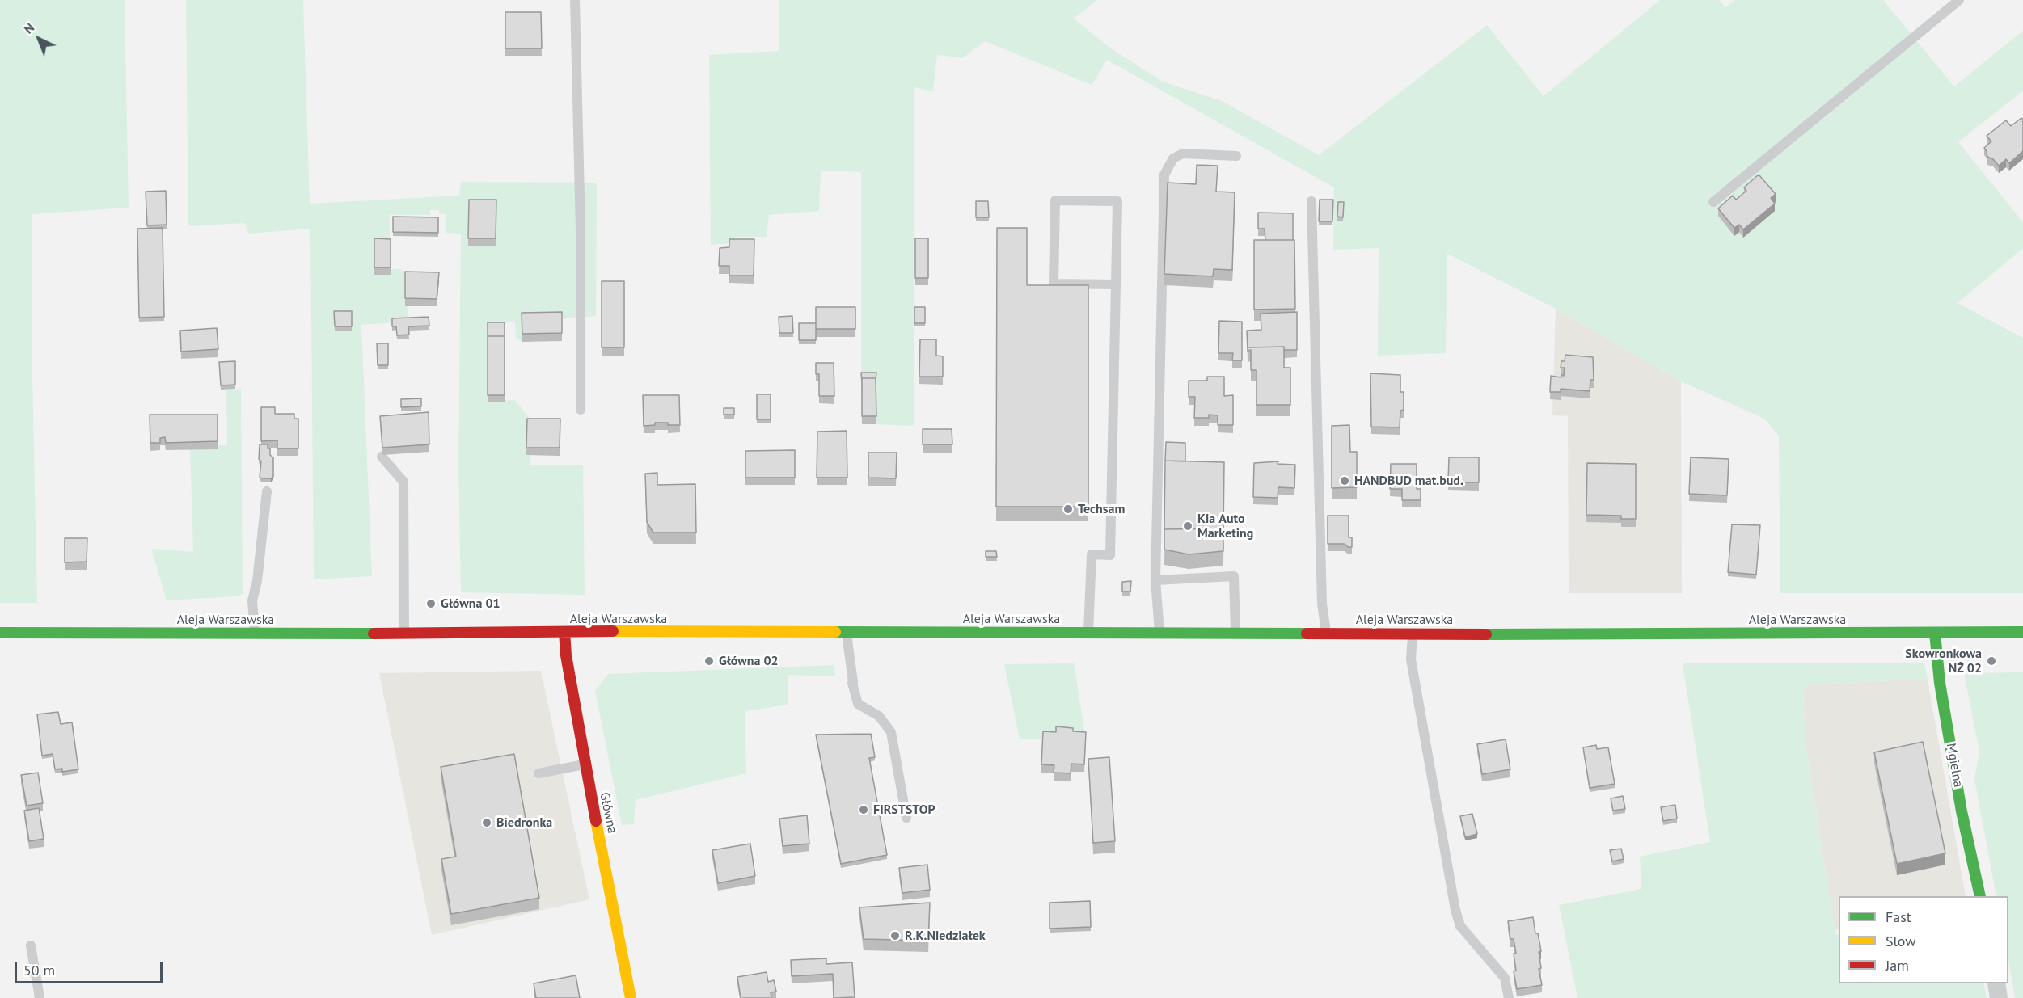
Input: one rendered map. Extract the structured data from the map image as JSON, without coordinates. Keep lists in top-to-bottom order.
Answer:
{
  "streets": {
    "street": ["Aleja Warszawska", "Mgielna", "Główna"]
  },
  "crossings": [
    ["Aleja Warszawska", "Mgielna"],
    ["Aleja Warszawska", "Główna"]
  ],
  "places": [
    "HANDBUD mat.bud.",
    "Techsam",
    "Kia Auto Marketing",
    "Główna 01",
    "Główna 02",
    "Skowronkowa NŻ 02",
    "FIRSTSTOP",
    "Biedronka",
    "R.K.Niedziałek"
  ],
  "legend": ["Fast", "Slow", "Jam"],
  "scale_bar": "50 m",
  "north": "top left"
}
